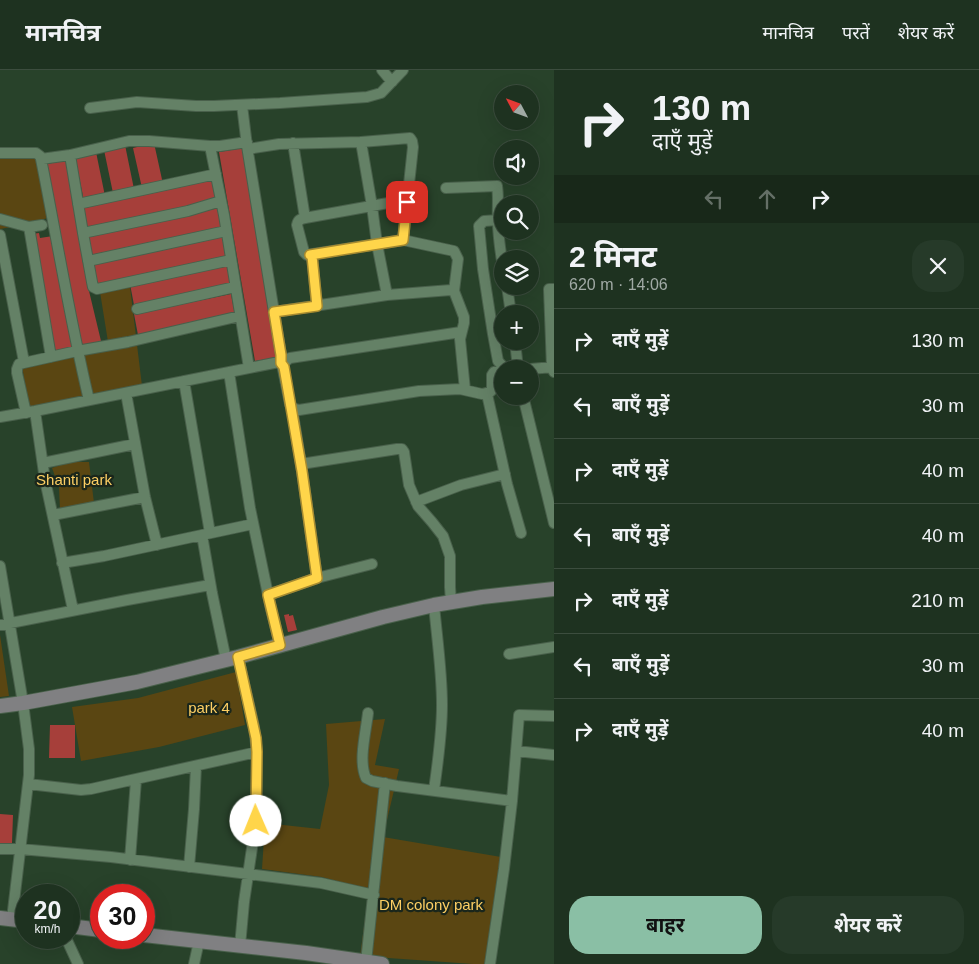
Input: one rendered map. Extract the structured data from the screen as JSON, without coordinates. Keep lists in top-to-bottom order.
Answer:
{
  "parks": ["Shanti park", "park 4", "DM colony park"],
  "north": "top left",
  "page": {
    "header": "मानचित्र",
    "nav": ["मानचित्र", "परतें", "शेयर करें"],
    "turn": ["130 m", "दाएँ मुड़ें"],
    "map_buttons": ["+", "−"],
    "heading": ["2 मिनट", "620 m · 14:06"],
    "list": [
      {
        "name": "दाएँ मुड़ें",
        "value": "130 m"
      },
      {
        "name": "बाएँ मुड़ें",
        "value": "30 m"
      },
      {
        "name": "दाएँ मुड़ें",
        "value": "40 m"
      },
      {
        "name": "बाएँ मुड़ें",
        "value": "40 m"
      },
      {
        "name": "दाएँ मुड़ें",
        "value": "210 m"
      },
      {
        "name": "बाएँ मुड़ें",
        "value": "30 m"
      },
      {
        "name": "दाएँ मुड़ें",
        "value": "40 m"
      }
    ],
    "speed": "20 km/h",
    "limit": "30",
    "buttons": ["बाहर", "शेयर करें"]
  }
}
